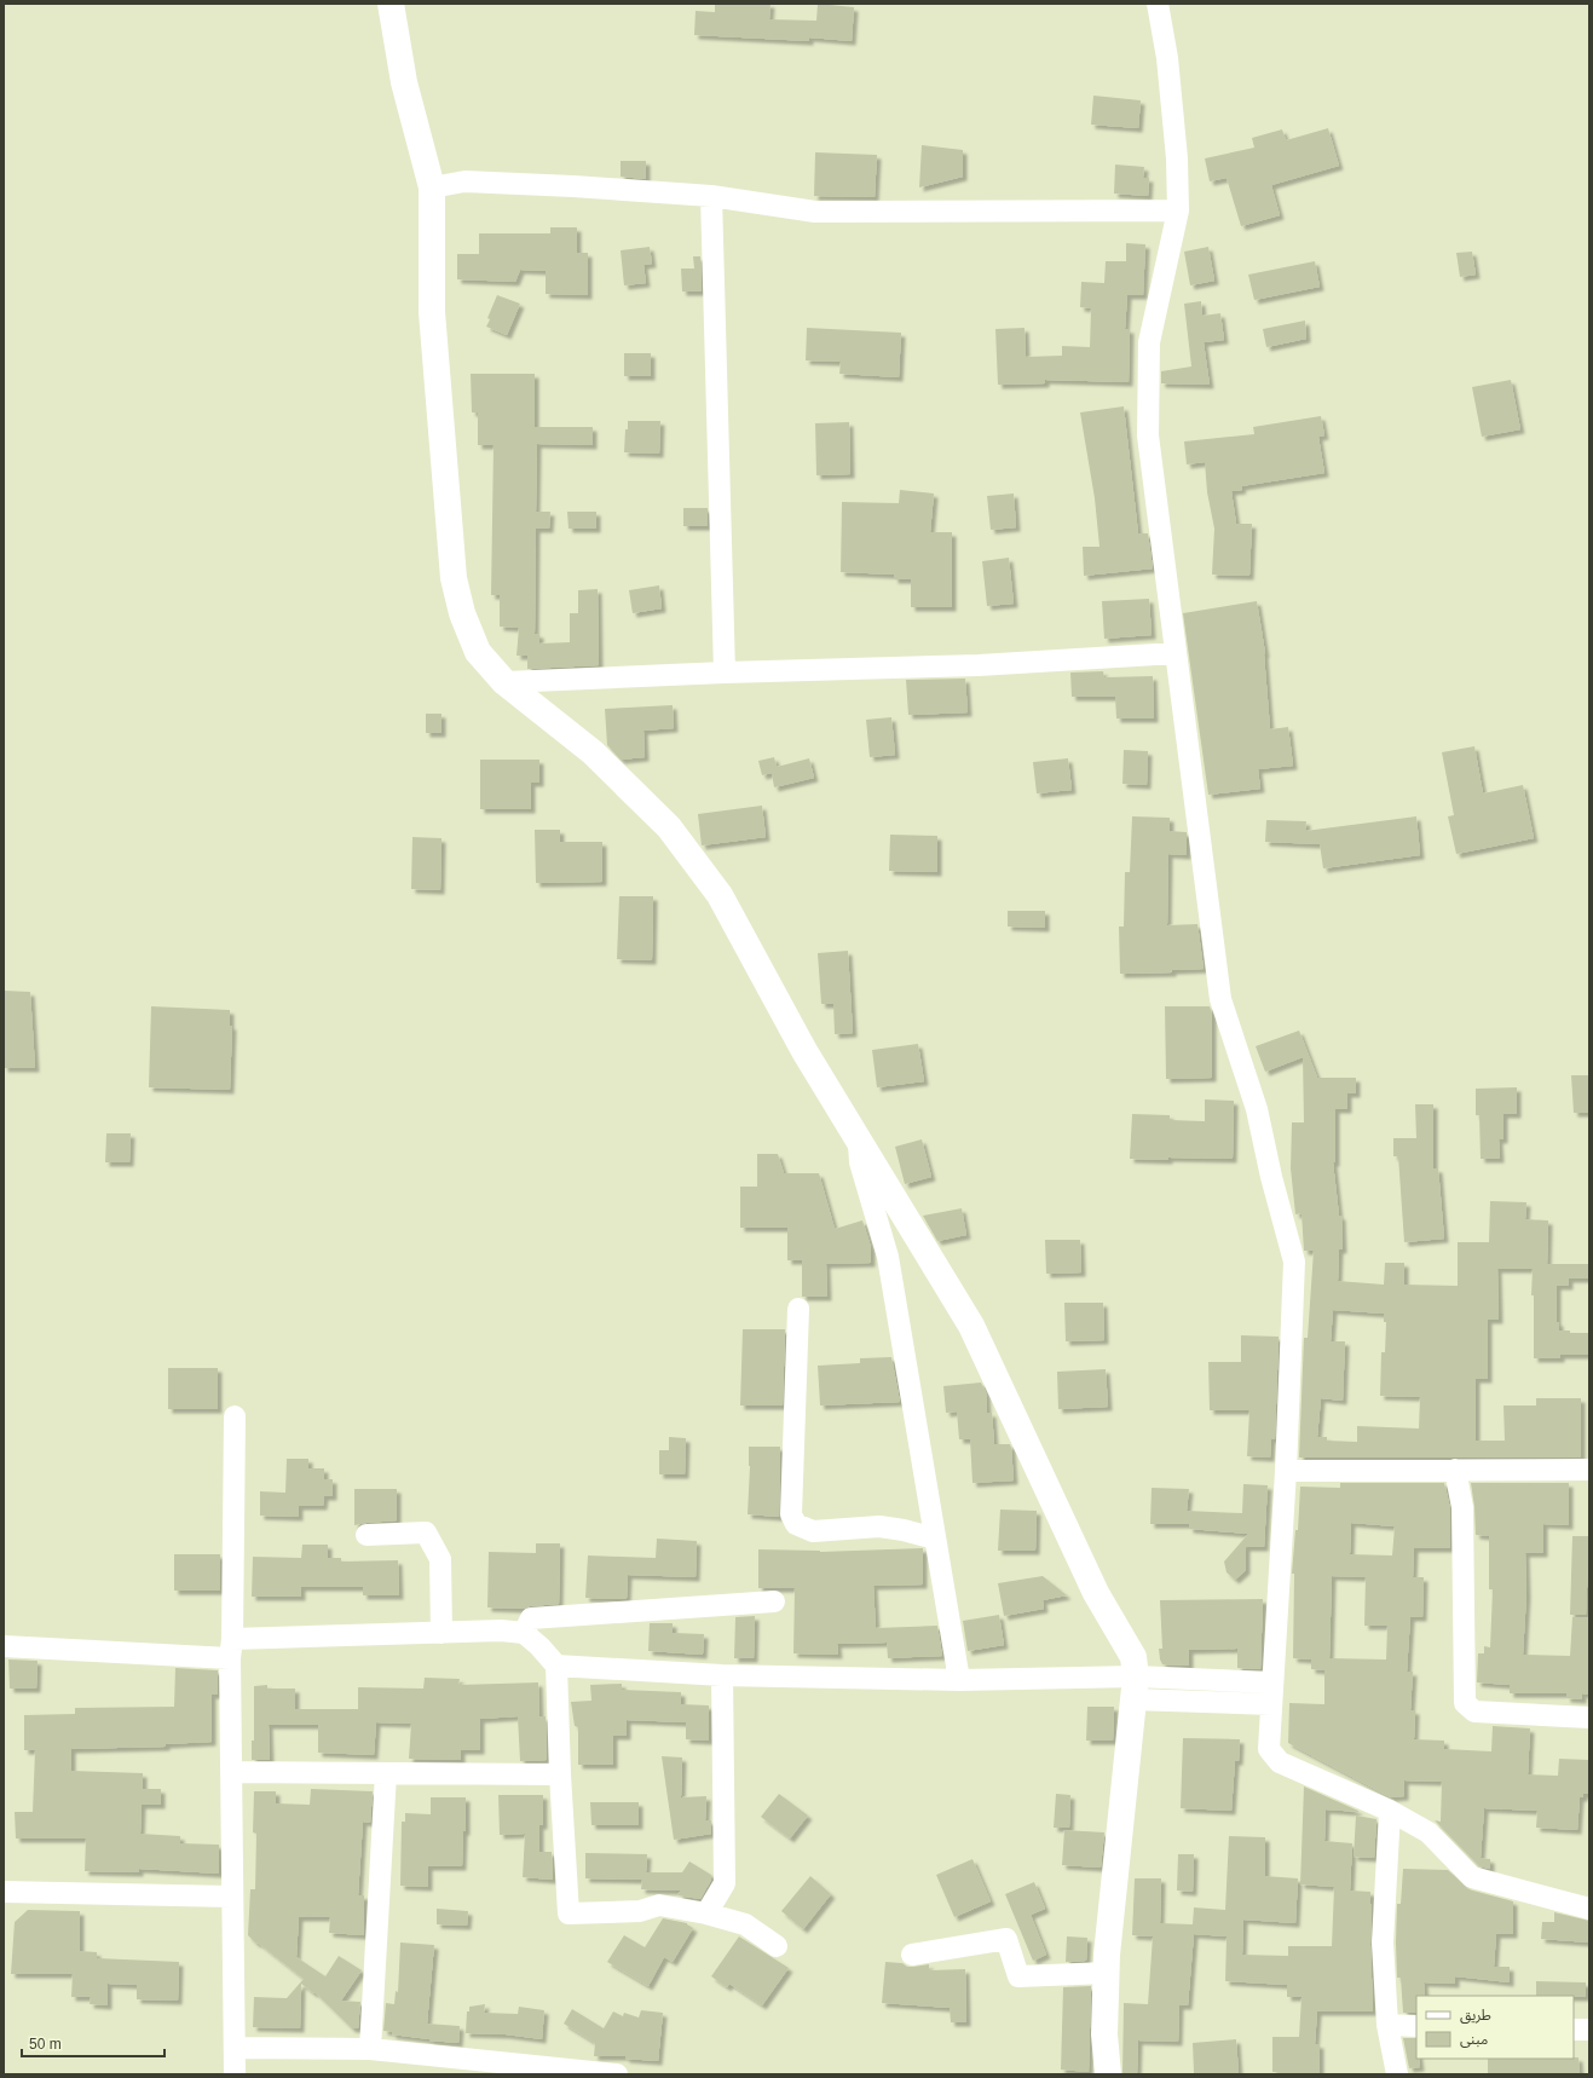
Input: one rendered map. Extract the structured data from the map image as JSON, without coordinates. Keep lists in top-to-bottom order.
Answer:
{
  "legend": ["طريق", "مبنى"],
  "scale_bar": "50 m"
}
